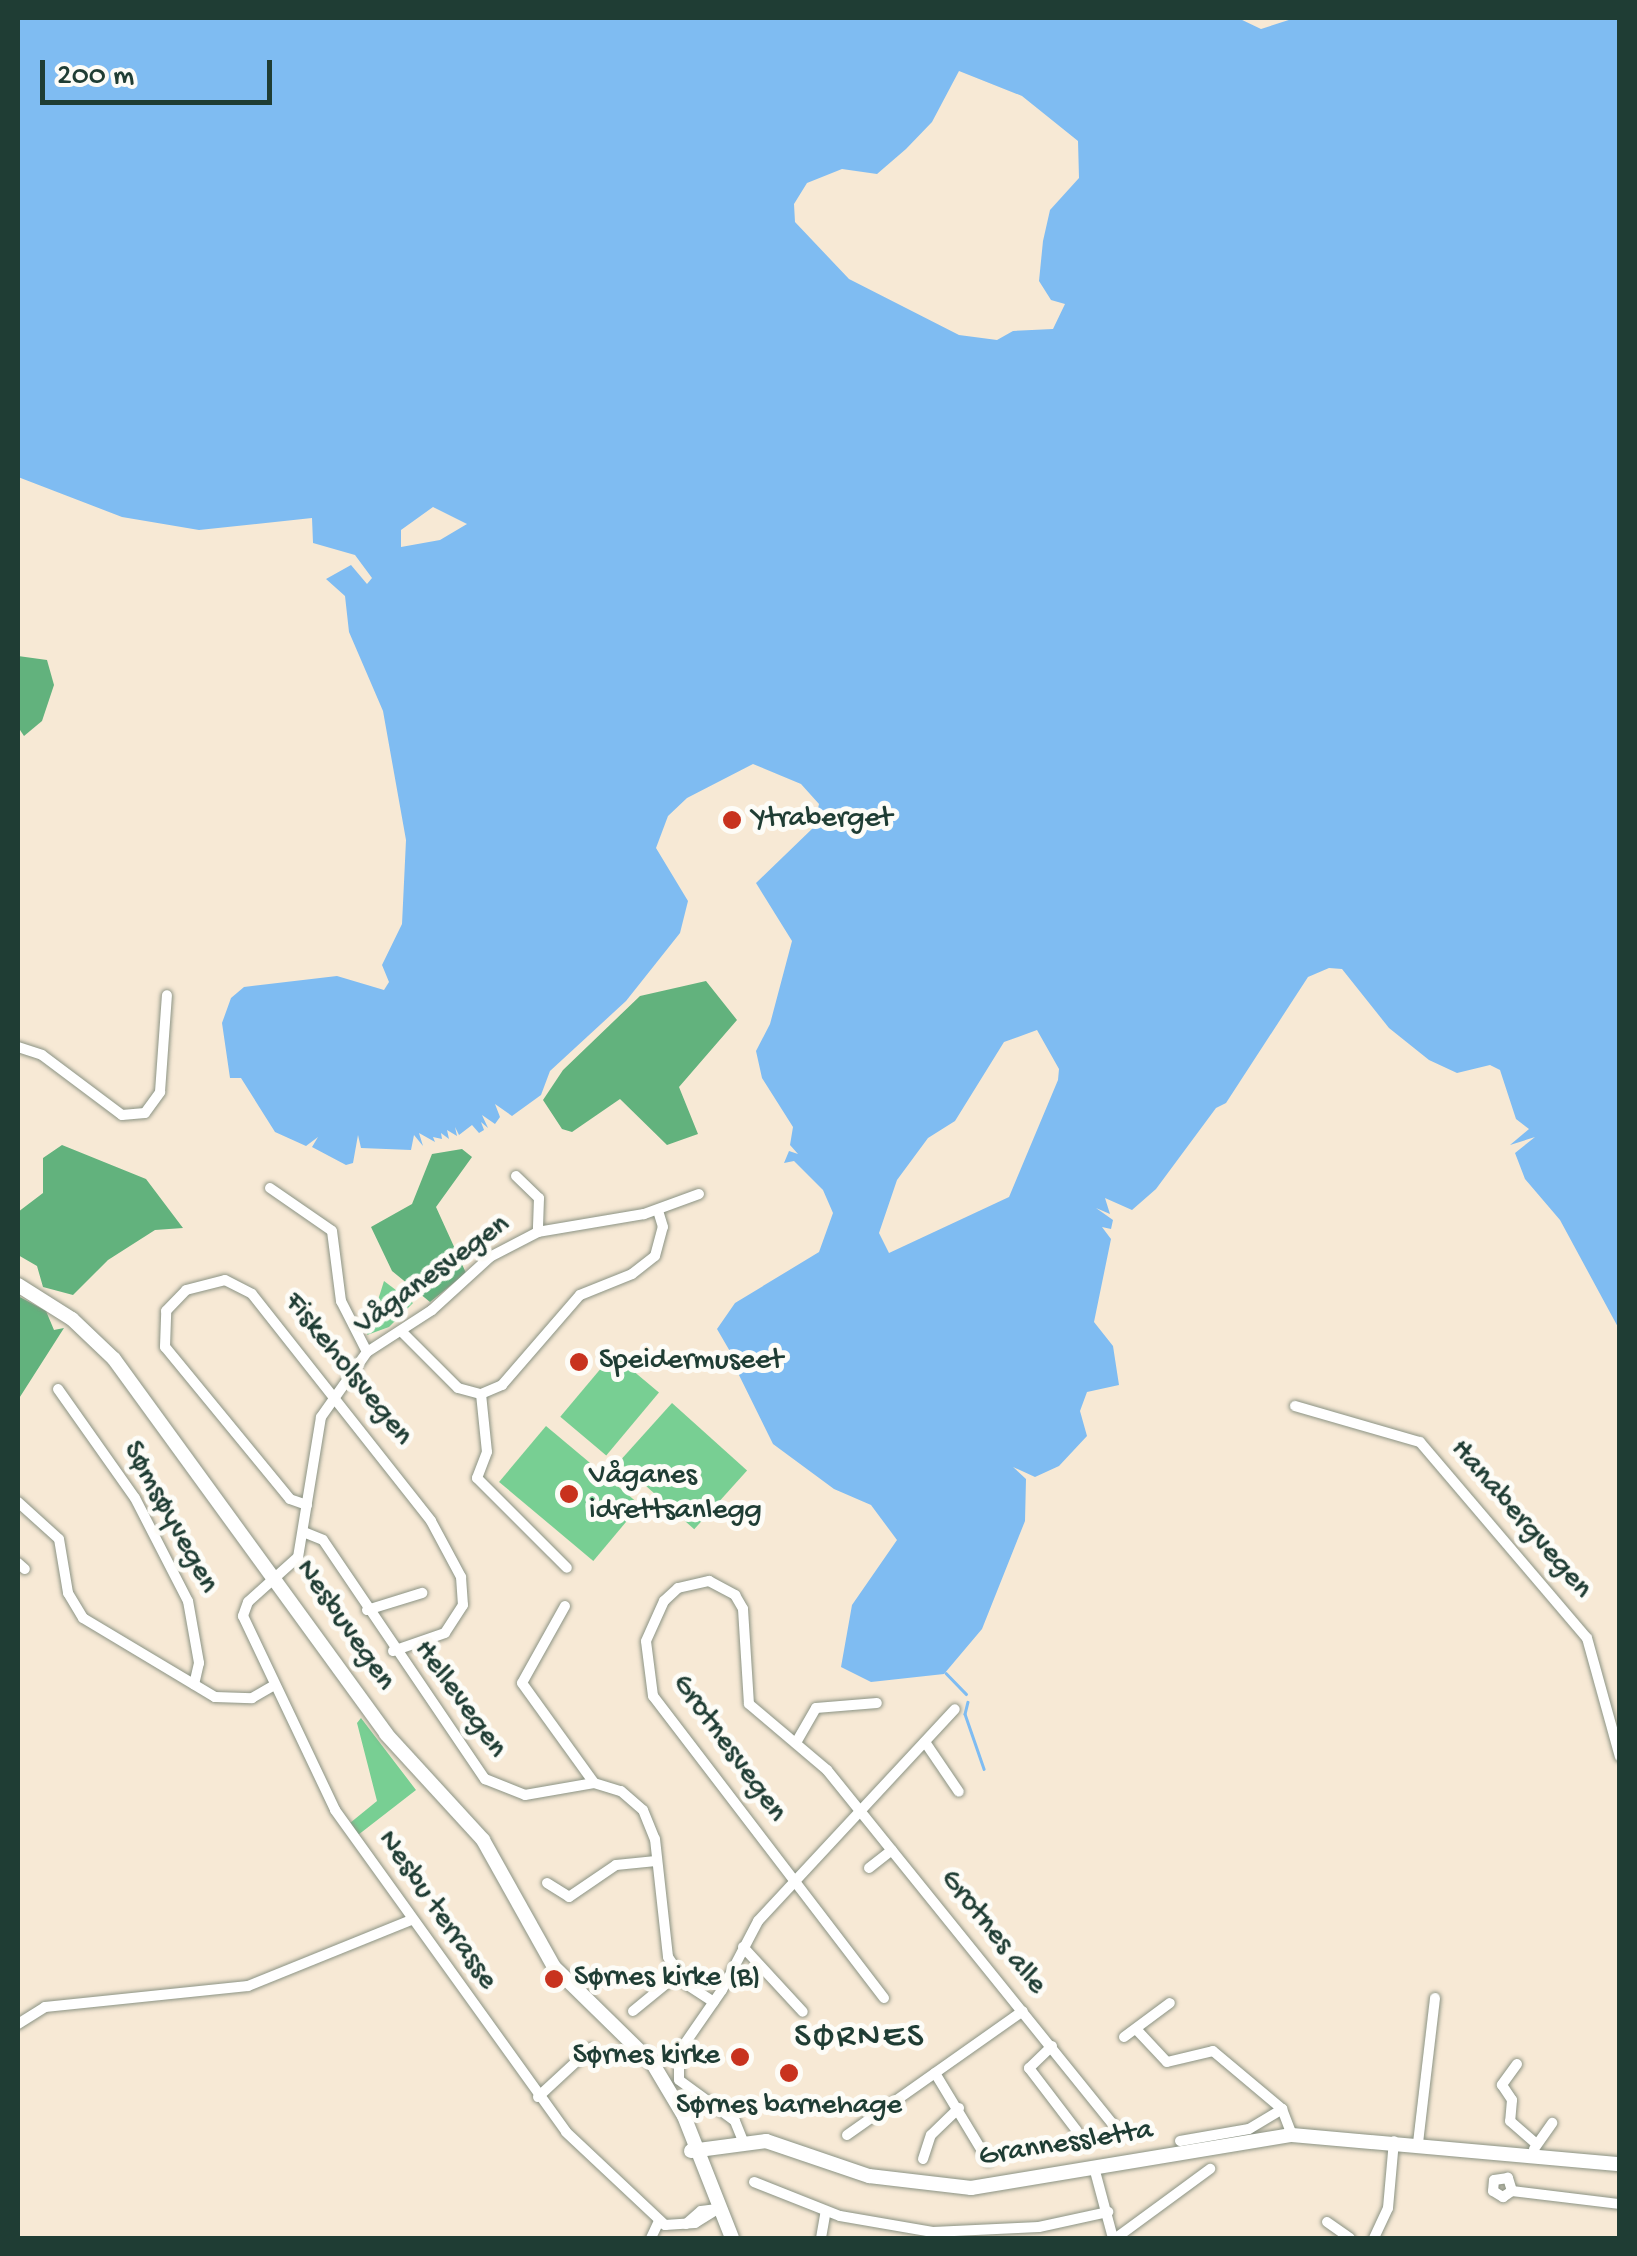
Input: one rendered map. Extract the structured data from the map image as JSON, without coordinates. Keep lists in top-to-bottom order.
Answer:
{
  "streets": {
    "main road": ["Nesbuvegen", "Grannessletta"],
    "street": [
      "Våganesvegen",
      "Fiskeholsvegen",
      "Sømsøyvegen",
      "Hanabergvegen",
      "Hellevegen",
      "Grotnesvegen",
      "Nesbu terrasse",
      "Grotnes alle"
    ]
  },
  "crossings": [
    ["Våganesvegen", "Fiskeholsvegen"],
    ["Våganesvegen", "Nesbuvegen"],
    ["Våganesvegen", "Hellevegen"],
    ["Våganesvegen", "Nesbu terrasse"],
    ["Fiskeholsvegen", "Hellevegen"],
    ["Nesbuvegen", "Nesbu terrasse"],
    ["Grotnesvegen", "Grotnes alle"]
  ],
  "districts": ["SØRNES"],
  "places": [
    "Ytraberget",
    "Speidermuseet",
    "Våganes idrettsanlegg",
    "Sørnes kirke (B)",
    "Sørnes kirke",
    "Sørnes barnehage"
  ],
  "scale_bar": "200 m"
}
